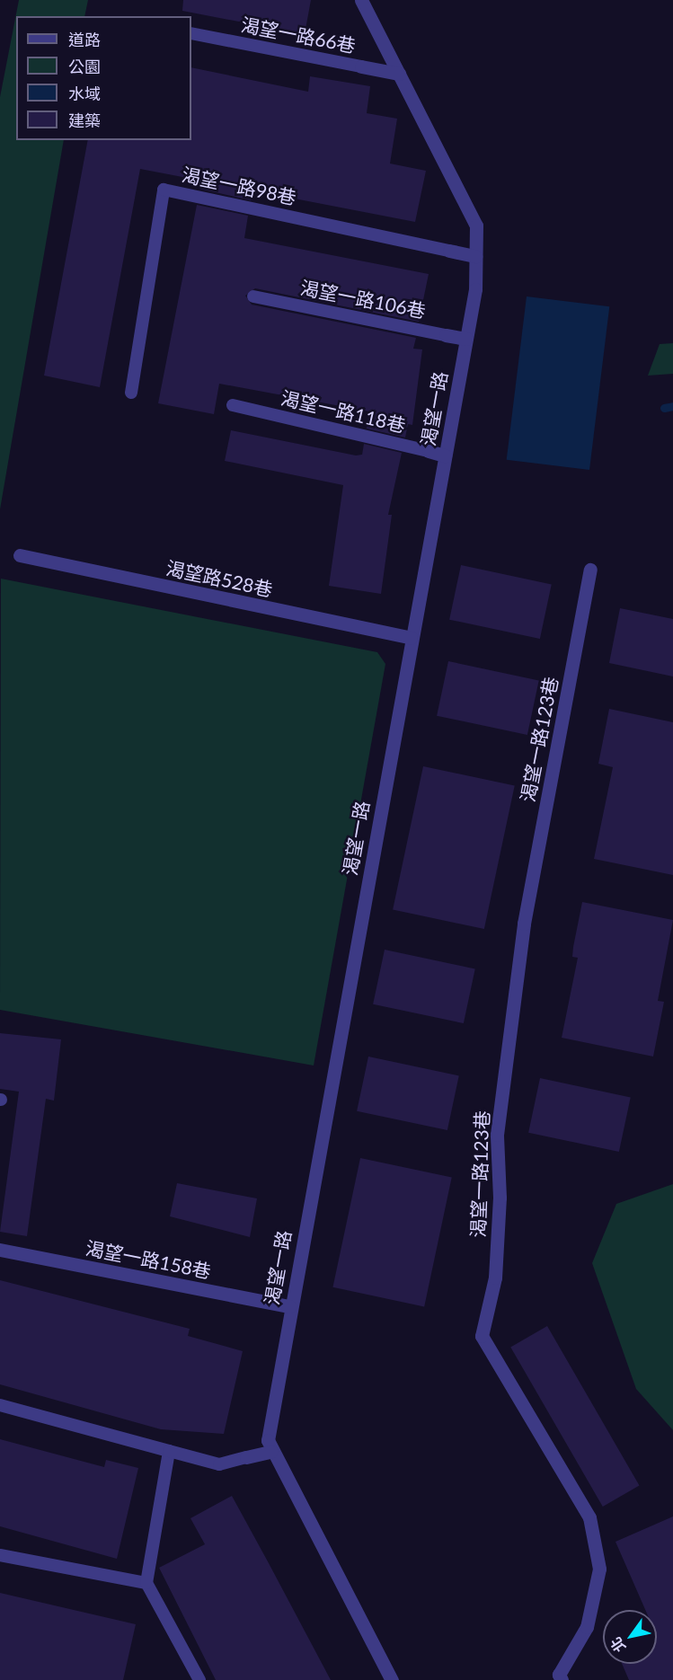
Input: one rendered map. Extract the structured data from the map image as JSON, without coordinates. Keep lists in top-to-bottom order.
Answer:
{
  "streets": {
    "street": [
      "渴望一路66巷",
      "渴望一路98巷",
      "渴望一路106巷",
      "渴望一路",
      "渴望一路118巷",
      "渴望路528巷",
      "渴望一路123巷",
      "渴望一路158巷"
    ]
  },
  "crossings": [
    ["渴望一路66巷", "渴望一路"],
    ["渴望一路98巷", "渴望一路"],
    ["渴望一路106巷", "渴望一路"],
    ["渴望一路", "渴望一路118巷"],
    ["渴望一路", "渴望路528巷"],
    ["渴望一路", "渴望一路158巷"]
  ],
  "legend": [
    "道路",
    "公園",
    "水域",
    "建築"
  ],
  "north": "bottom left"
}
